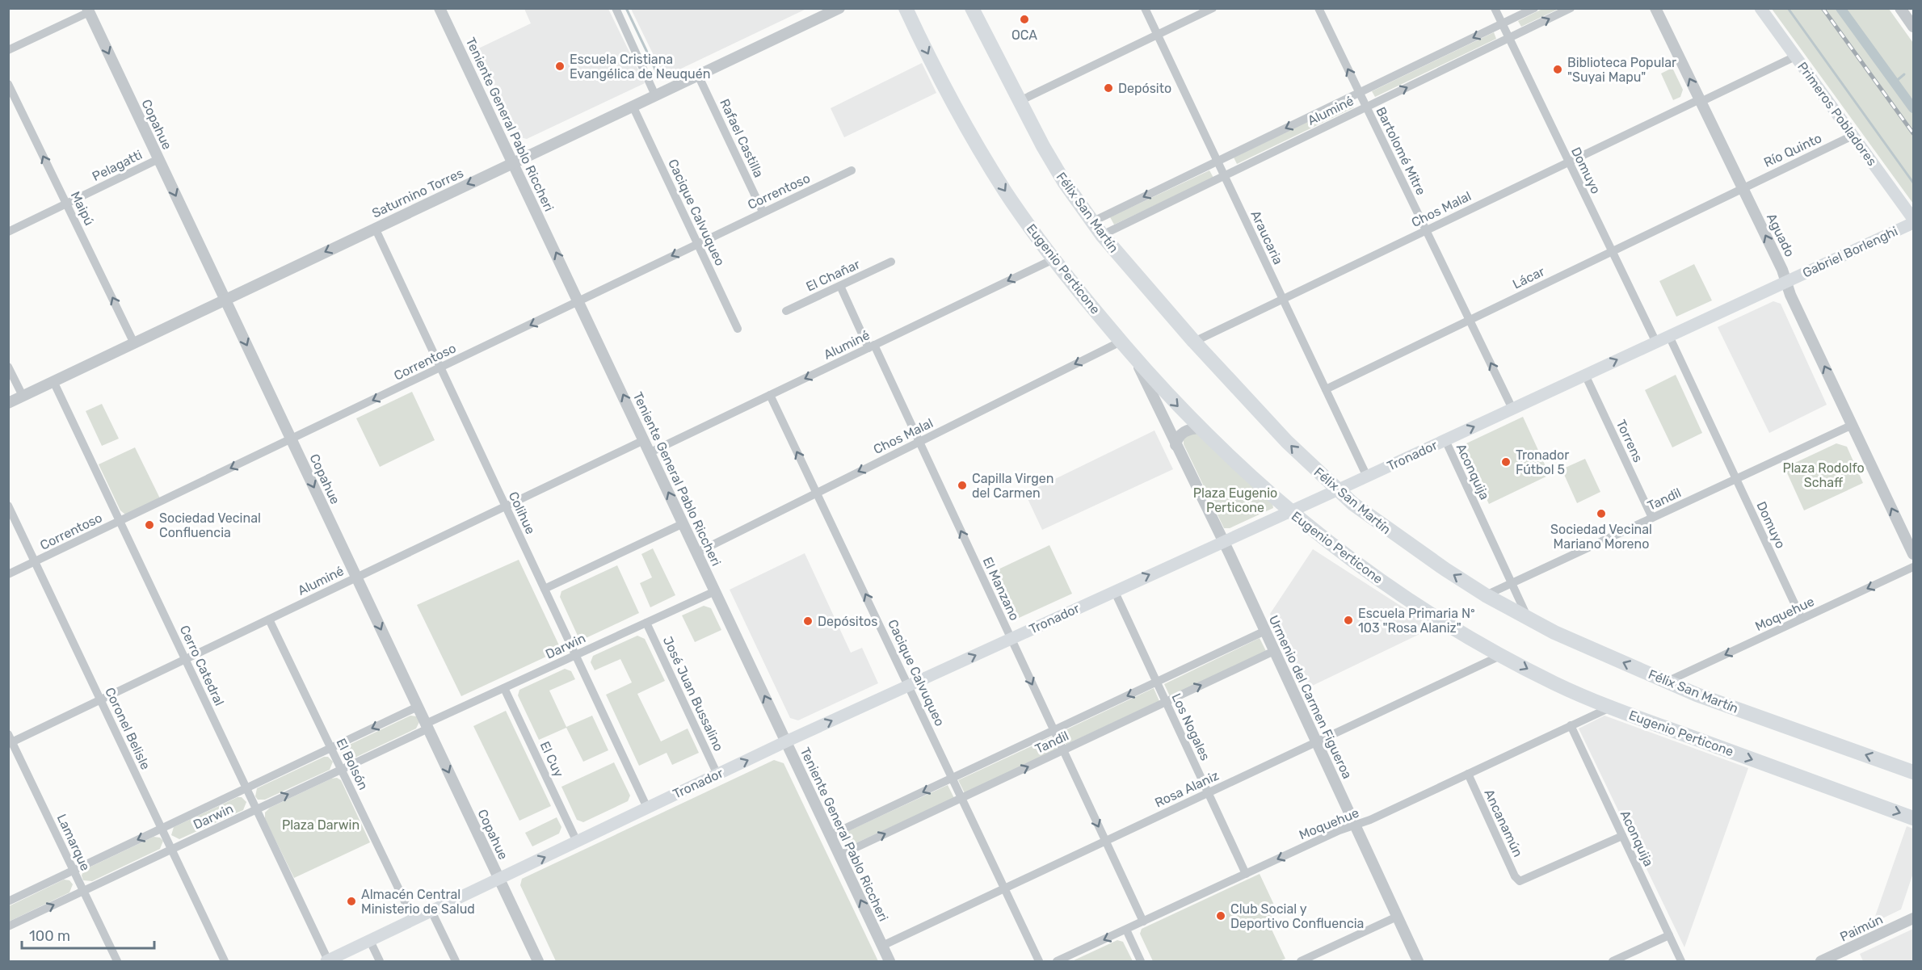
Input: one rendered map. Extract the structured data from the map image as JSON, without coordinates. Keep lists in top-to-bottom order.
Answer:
{
  "streets": {
    "highway": ["Félix San Martín", "Eugenio Perticone"],
    "main road": ["Primeros Pobladores", "Gabriel Borlenghi", "Tronador"],
    "street": [
      "Aluminé",
      "Copahue",
      "Teniente General Pablo Riccheri",
      "Rafael Castilla",
      "Río Quinto",
      "Bartolomé Mitre",
      "Pelagatti",
      "Domuyo",
      "Correntoso",
      "Saturnino Torres",
      "Maipú",
      "Chos Malal",
      "Cacique Calvuqueo",
      "Aguado",
      "Araucaria",
      "El Chañar",
      "Lácar",
      "Torrens",
      "Aconquija",
      "Tandil",
      "Colihue",
      "El Manzano",
      "Moquehue",
      "Darwin",
      "Cerro Catedral",
      "José Juan Bussalino",
      "Urmenio del Carmen Figueroa",
      "Los Nogales",
      "Coronel Belisle",
      "El Cuy",
      "El Bolsón",
      "Rosa Alaniz",
      "Ancanamún",
      "Lamarque",
      "Paimún"
    ]
  },
  "crossings": [
    ["Aluminé", "Copahue"],
    ["Aluminé", "Teniente General Pablo Riccheri"],
    ["Aluminé", "Bartolomé Mitre"],
    ["Aluminé", "Domuyo"],
    ["Aluminé", "Cacique Calvuqueo"],
    ["Aluminé", "Félix San Martín"],
    ["Aluminé", "Araucaria"],
    ["Aluminé", "Eugenio Perticone"],
    ["Aluminé", "Colihue"],
    ["Aluminé", "El Manzano"],
    ["Aluminé", "Cerro Catedral"],
    ["Aluminé", "Coronel Belisle"],
    ["Aluminé", "El Bolsón"],
    ["Aluminé", "Lamarque"],
    ["Primeros Pobladores", "Río Quinto"],
    ["Primeros Pobladores", "Chos Malal"],
    ["Copahue", "Pelagatti"],
    ["Copahue", "Correntoso"],
    ["Copahue", "Saturnino Torres"],
    ["Copahue", "Tronador"],
    ["Copahue", "Darwin"],
    ["Teniente General Pablo Riccheri", "Correntoso"],
    ["Teniente General Pablo Riccheri", "Saturnino Torres"],
    ["Teniente General Pablo Riccheri", "Chos Malal"],
    ["Teniente General Pablo Riccheri", "Tronador"],
    ["Teniente General Pablo Riccheri", "Tandil"],
    ["Teniente General Pablo Riccheri", "Darwin"],
    ["Teniente General Pablo Riccheri", "Rosa Alaniz"],
    ["Rafael Castilla", "Correntoso"],
    ["Rafael Castilla", "Saturnino Torres"],
    ["Río Quinto", "Aguado"],
    ["Río Quinto", "Lácar"],
    ["Bartolomé Mitre", "Chos Malal"],
    ["Bartolomé Mitre", "Lácar"],
    ["Bartolomé Mitre", "Tronador"],
    ["Pelagatti", "Maipú"],
    ["Domuyo", "Chos Malal"],
    ["Domuyo", "Lácar"],
    ["Domuyo", "Tronador"],
    ["Domuyo", "Tandil"],
    ["Domuyo", "Moquehue"],
    ["Correntoso", "Cacique Calvuqueo"],
    ["Correntoso", "Colihue"],
    ["Correntoso", "Cerro Catedral"],
    ["Correntoso", "Coronel Belisle"],
    ["Saturnino Torres", "Maipú"],
    ["Saturnino Torres", "Cacique Calvuqueo"],
    ["Saturnino Torres", "Colihue"],
    ["Saturnino Torres", "Cerro Catedral"],
    ["Chos Malal", "Cacique Calvuqueo"],
    ["Chos Malal", "Félix San Martín"],
    ["Chos Malal", "Aguado"],
    ["Chos Malal", "Araucaria"],
    ["Chos Malal", "Eugenio Perticone"],
    ["Chos Malal", "El Manzano"],
    ["Cacique Calvuqueo", "Tronador"],
    ["Cacique Calvuqueo", "Tandil"],
    ["Cacique Calvuqueo", "Rosa Alaniz"],
    ["Félix San Martín", "Tronador"],
    ["Félix San Martín", "Aconquija"],
    ["Félix San Martín", "Tandil"],
    ["Félix San Martín", "Moquehue"],
    ["Aguado", "Gabriel Borlenghi"],
    ["Aguado", "Lácar"],
    ["Aguado", "Tronador"],
    ["Aguado", "Tandil"],
    ["Araucaria", "Lácar"],
    ["Araucaria", "Tronador"],
    ["Gabriel Borlenghi", "Tronador"],
    ["Eugenio Perticone", "Tronador"],
    ["Eugenio Perticone", "Moquehue"],
    ["Eugenio Perticone", "Urmenio del Carmen Figueroa"],
    ["Eugenio Perticone", "Rosa Alaniz"],
    ["El Chañar", "El Manzano"],
    ["Torrens", "Tronador"],
    ["Torrens", "Tandil"],
    ["Tronador", "Aconquija"],
    ["Tronador", "Colihue"],
    ["Tronador", "El Manzano"],
    ["Tronador", "Cerro Catedral"],
    ["Tronador", "José Juan Bussalino"],
    ["Tronador", "Urmenio del Carmen Figueroa"],
    ["Tronador", "Los Nogales"],
    ["Tronador", "El Cuy"],
    ["Tronador", "El Bolsón"],
    ["Aconquija", "Tandil"],
    ["Aconquija", "Moquehue"],
    ["Aconquija", "Ancanamún"],
    ["Tandil", "El Manzano"],
    ["Tandil", "Urmenio del Carmen Figueroa"],
    ["Tandil", "Los Nogales"],
    ["Colihue", "Darwin"],
    ["El Manzano", "Moquehue"],
    ["El Manzano", "Rosa Alaniz"],
    ["Moquehue", "Urmenio del Carmen Figueroa"],
    ["Moquehue", "Los Nogales"],
    ["Moquehue", "Ancanamún"],
    ["Darwin", "Cerro Catedral"],
    ["Darwin", "José Juan Bussalino"],
    ["Darwin", "Coronel Belisle"],
    ["Darwin", "El Cuy"],
    ["Darwin", "El Bolsón"],
    ["Darwin", "Lamarque"],
    ["Urmenio del Carmen Figueroa", "Rosa Alaniz"],
    ["Los Nogales", "Rosa Alaniz"]
  ],
  "one_way": [
    "Copahue",
    "Teniente General Pablo Riccheri",
    "Bartolomé Mitre",
    "Correntoso",
    "Maipú",
    "Cacique Calvuqueo",
    "Félix San Martín",
    "Aguado",
    "Eugenio Perticone",
    "Tronador",
    "Moquehue"
  ],
  "parks": ["Plaza Rodolfo Schaff", "Plaza Eugenio Perticone", "Plaza Darwin"],
  "places": [
    "OCA",
    "Escuela Cristiana Evangélica de Neuquén",
    "Biblioteca Popular \"Suyai Mapu\"",
    "Depósito",
    "Tronador Fútbol 5",
    "Capilla Virgen del Carmen",
    "Sociedad Vecinal Mariano Moreno",
    "Sociedad Vecinal Confluencia",
    "Escuela Primaria Nº 103 \"Rosa Alaniz\"",
    "Depósitos",
    "Almacén Central Ministerio de Salud",
    "Club Social y Deportivo Confluencia"
  ],
  "scale_bar": "100 m"
}
